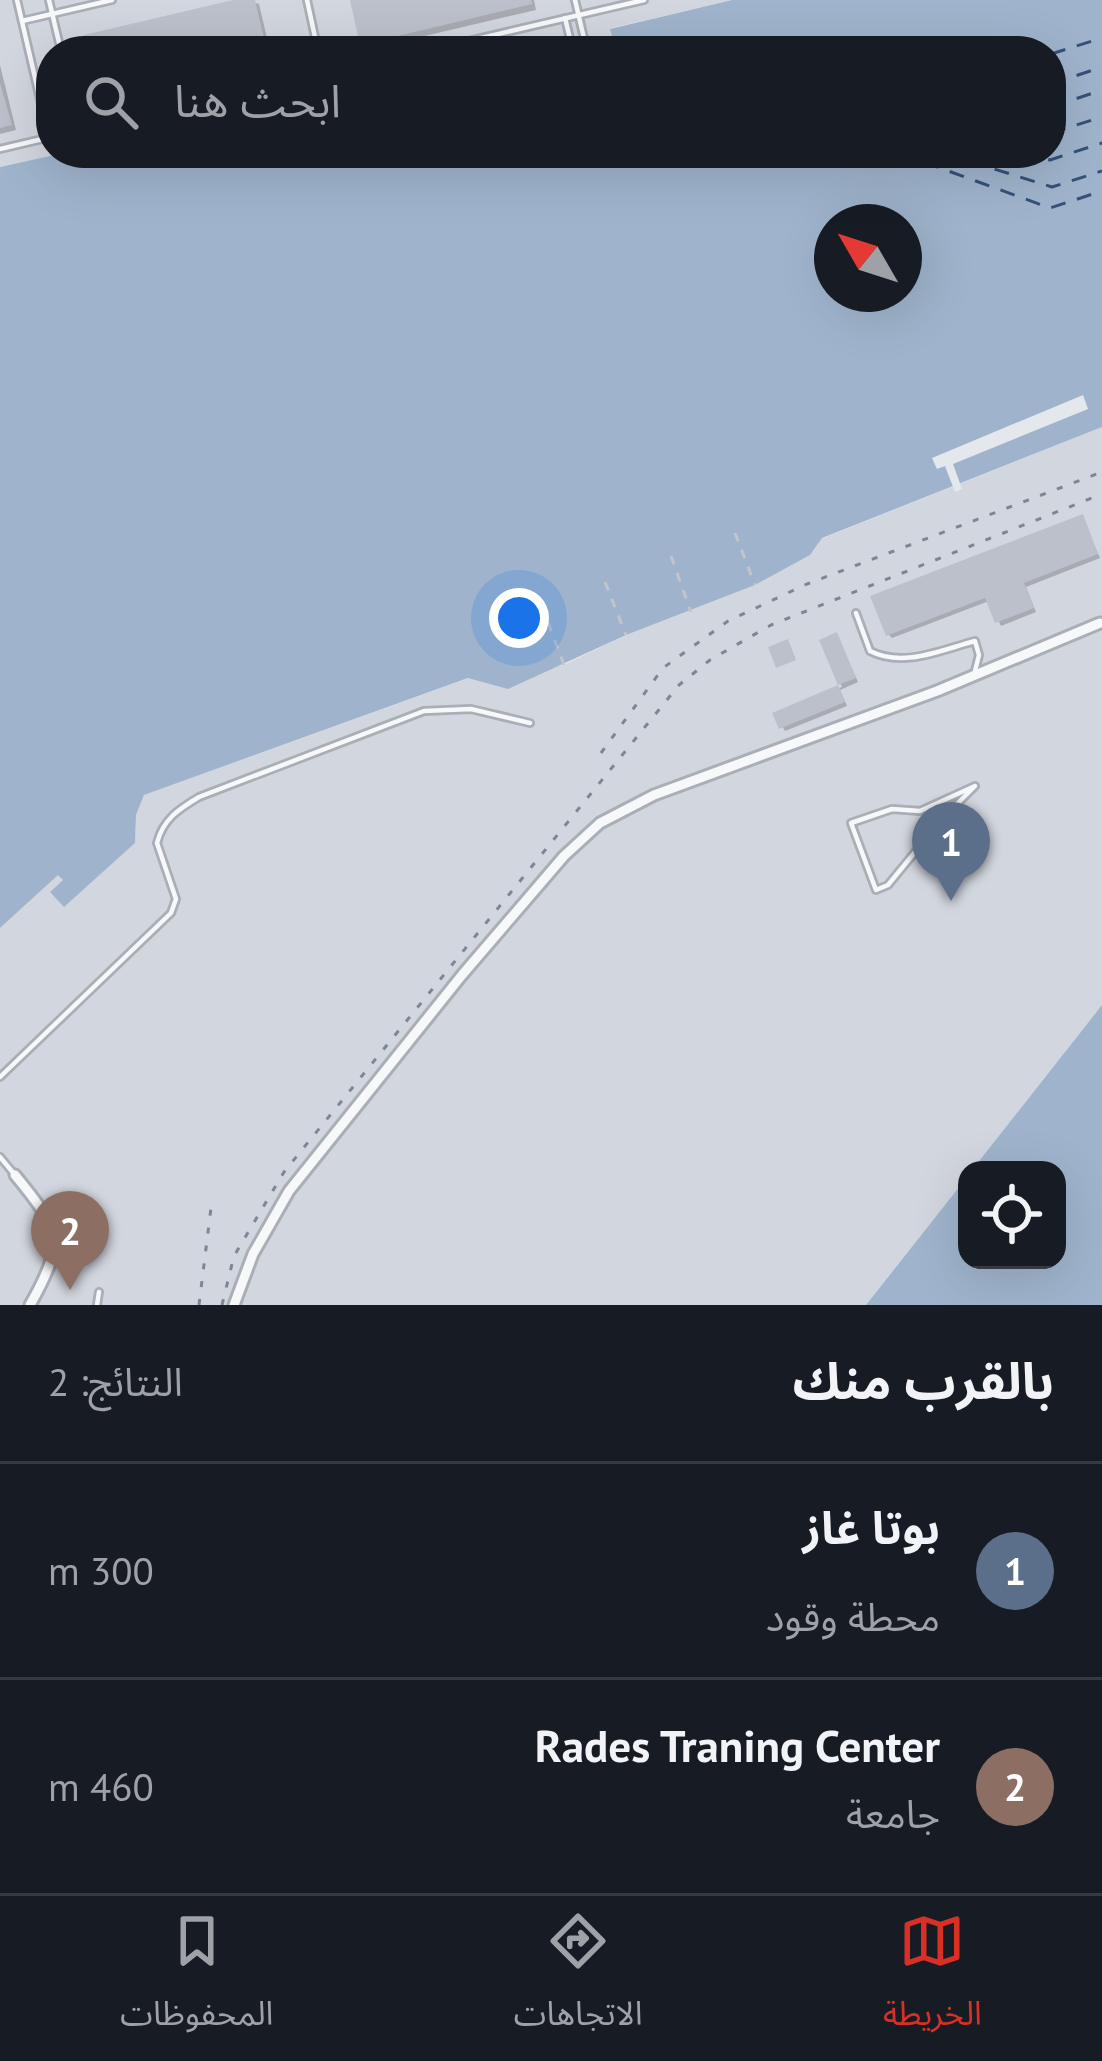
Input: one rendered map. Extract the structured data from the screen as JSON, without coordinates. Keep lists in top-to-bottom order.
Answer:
{
  "north": "top left",
  "page": {
    "search": "ابحث هنا",
    "pins": ["1", "2"],
    "heading": ["بالقرب منك", "النتائج: 2"],
    "list": [
      {
        "mark": "1",
        "name": "بوتا غاز",
        "note": "محطة وقود",
        "value": "300 m"
      },
      {
        "mark": "2",
        "name": "Rades Traning Center",
        "note": "جامعة",
        "value": "460 m"
      }
    ],
    "nav": ["الخريطة", "الاتجاهات", "المحفوظات"]
  }
}
